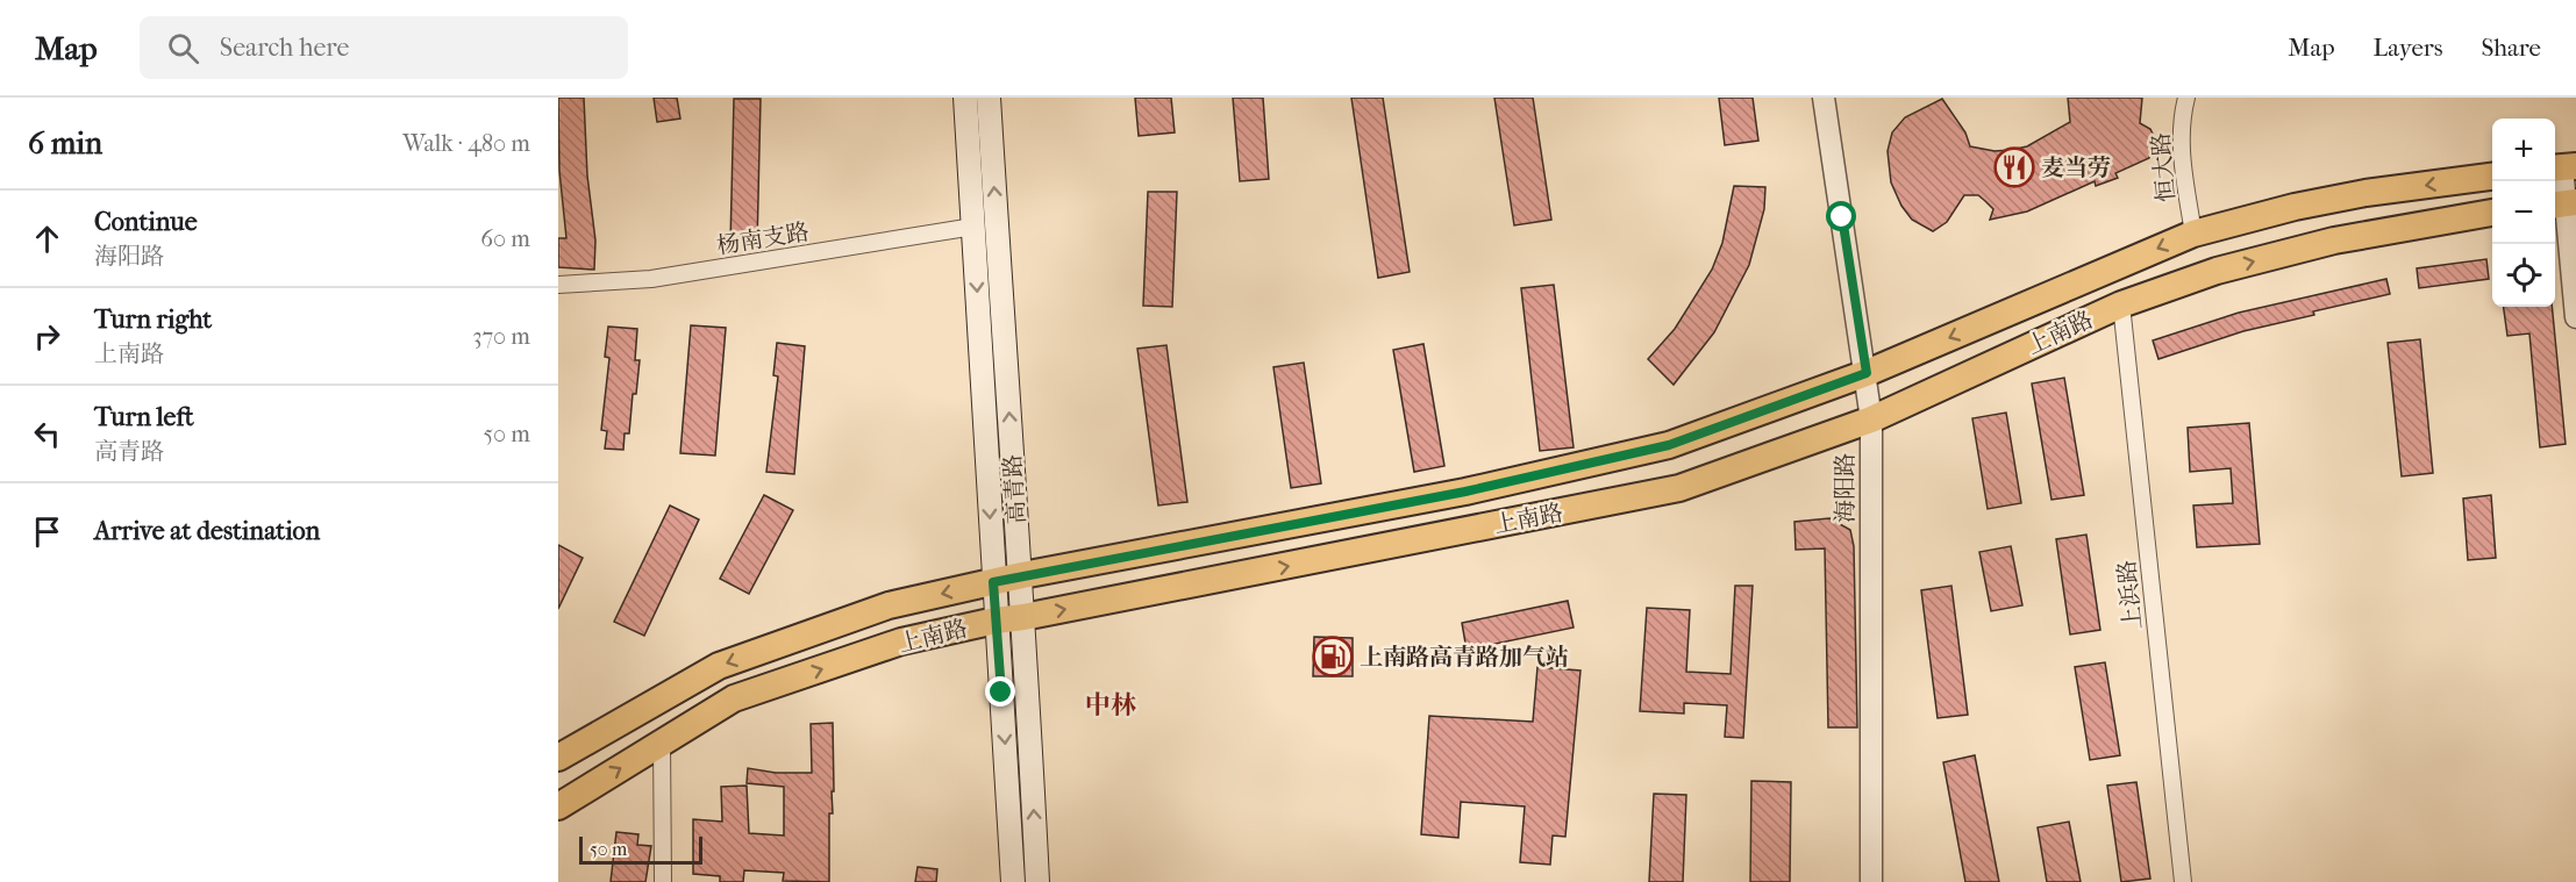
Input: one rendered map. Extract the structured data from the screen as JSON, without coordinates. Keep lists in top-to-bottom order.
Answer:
{
  "streets": {
    "main road": ["上南路", "高青路"],
    "street": [
      "恒大路",
      "杨南支路",
      "海阳路",
      "上浜路"
    ]
  },
  "crossings": [
    ["恒大路", "上南路"],
    ["杨南支路", "高青路"],
    ["上南路", "海阳路"],
    ["上南路", "高青路"],
    ["上南路", "上浜路"]
  ],
  "districts": ["中林"],
  "places": {
    "restaurant": ["麦当劳"],
    "fuel station": ["上南路高青路加气站"]
  },
  "scale_bar": "50 m",
  "page": {
    "header": "Map",
    "search": "Search here",
    "nav": ["Map", "Layers", "Share"],
    "heading": ["6 min", "Walk · 480 m"],
    "map_buttons": ["+", "−"],
    "list": [
      ["Continue", "海阳路", "60 m"],
      ["Turn right", "上南路", "370 m"],
      ["Turn left", "高青路", "50 m"],
      "Arrive at destination"
    ],
    "scale": "50 m"
  }
}
